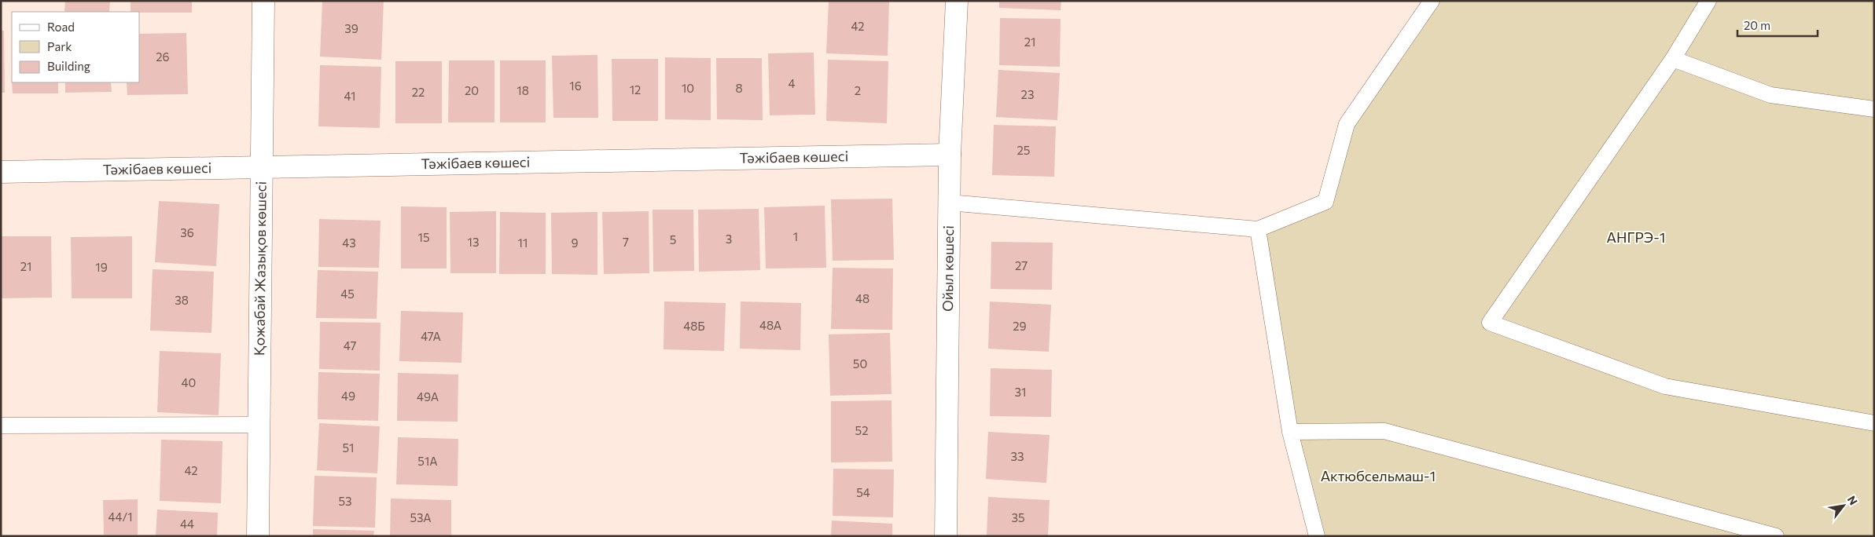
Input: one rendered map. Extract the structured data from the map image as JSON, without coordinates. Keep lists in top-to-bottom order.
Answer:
{
  "streets": {
    "street": ["Тәжібаев көшесі", "Қожабай Жазықов көшесі", "Ойыл көшесі"]
  },
  "crossings": [
    ["Тәжібаев көшесі", "Қожабай Жазықов көшесі"],
    ["Тәжібаев көшесі", "Ойыл көшесі"]
  ],
  "parks": ["АНГРЭ-1", "Актюбсельмаш-1"],
  "house_numbers": [
    "42",
    "39",
    "21",
    "26",
    "4",
    "16",
    "10",
    "8",
    "12",
    "20",
    "18",
    "2",
    "22",
    "23",
    "41",
    "25",
    "36",
    "1",
    "15",
    "3",
    "5",
    "13",
    "7",
    "43",
    "11",
    "9",
    "27",
    "21",
    "19",
    "45",
    "48",
    "38",
    "48А",
    "48Б",
    "29",
    "47А",
    "47",
    "50",
    "40",
    "31",
    "49",
    "49А",
    "52",
    "51",
    "33",
    "51А",
    "42",
    "54",
    "53",
    "44/1",
    "53А",
    "35",
    "44"
  ],
  "legend": ["Road", "Park", "Building"],
  "scale_bar": "20 m",
  "north": "top right"
}
